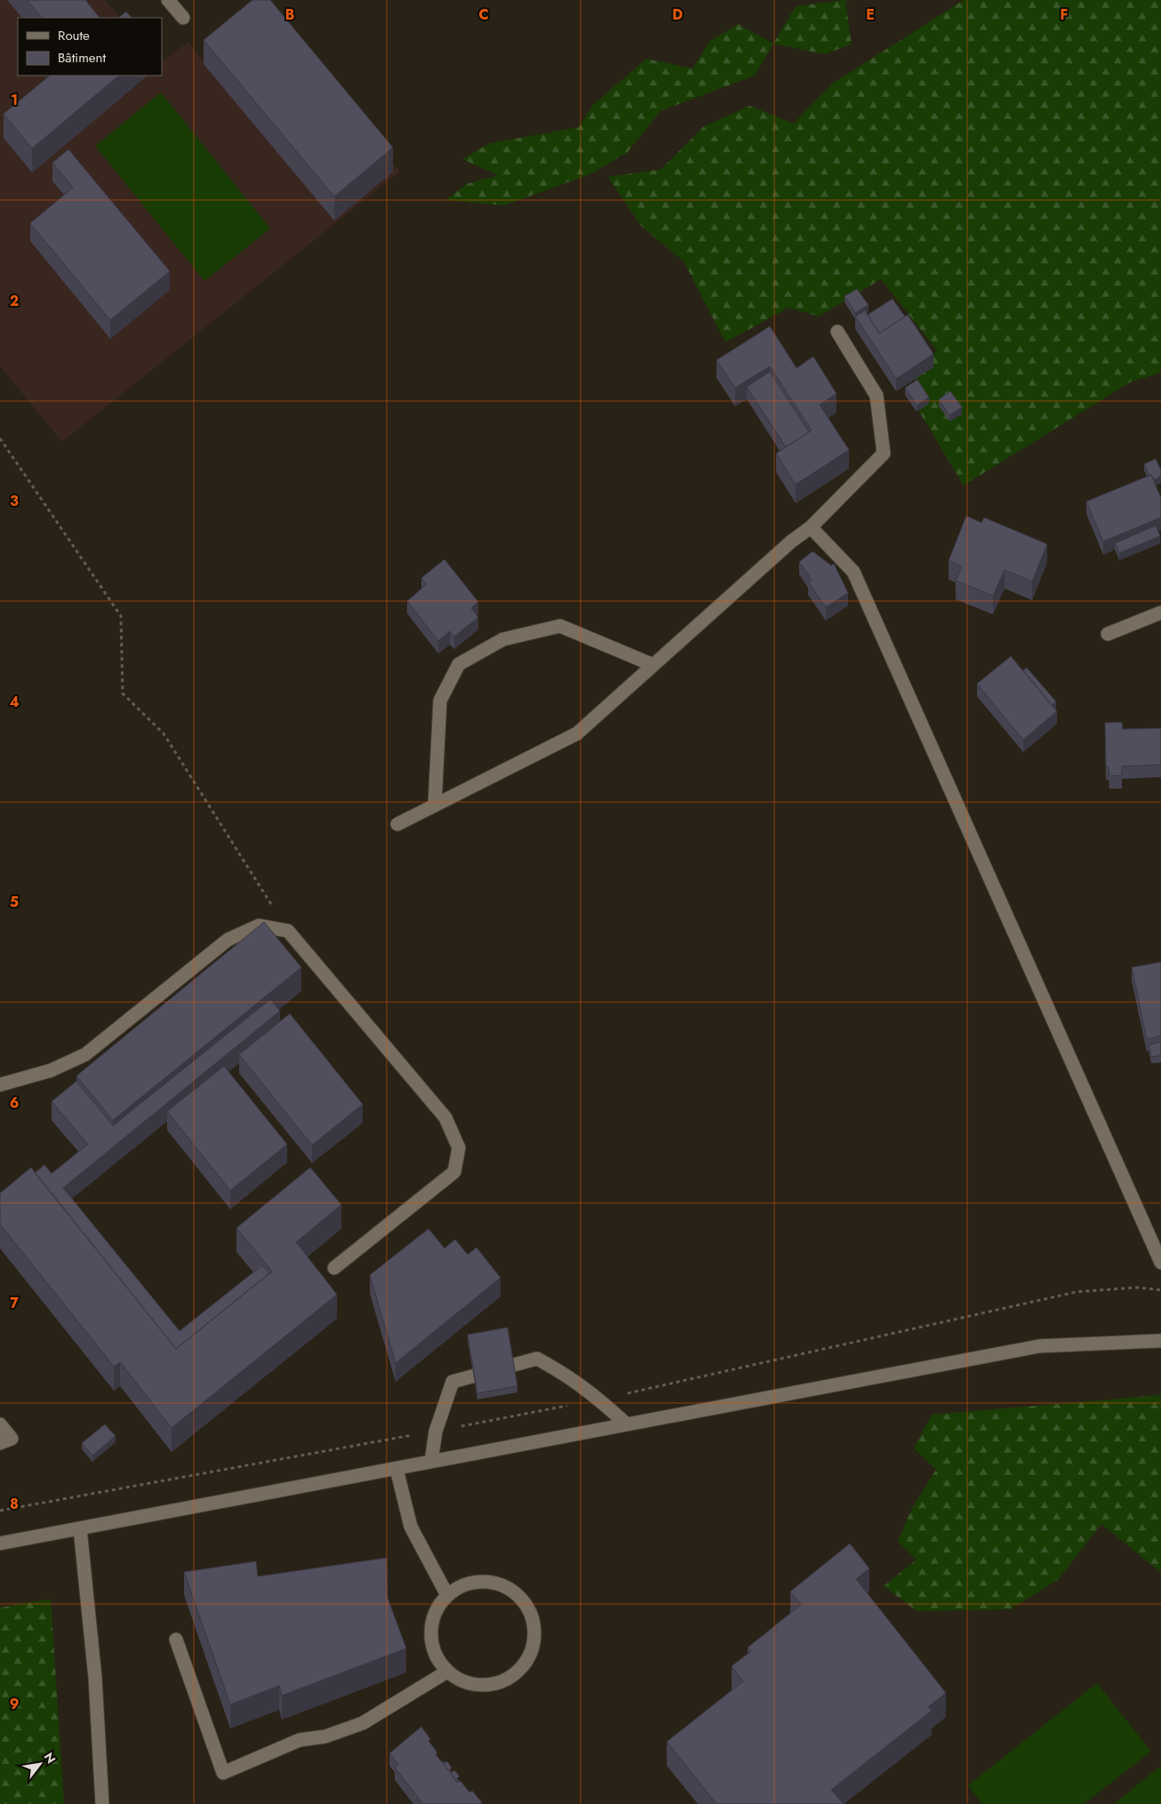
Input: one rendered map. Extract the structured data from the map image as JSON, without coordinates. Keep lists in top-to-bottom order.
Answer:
{
  "legend": ["Route", "Bâtiment"],
  "north": "top right",
  "grid": {
    "columns": [
      "B",
      "C",
      "D",
      "E",
      "F"
    ],
    "rows": [
      "1",
      "2",
      "3",
      "4",
      "5",
      "6",
      "7",
      "8",
      "9"
    ]
  }
}
